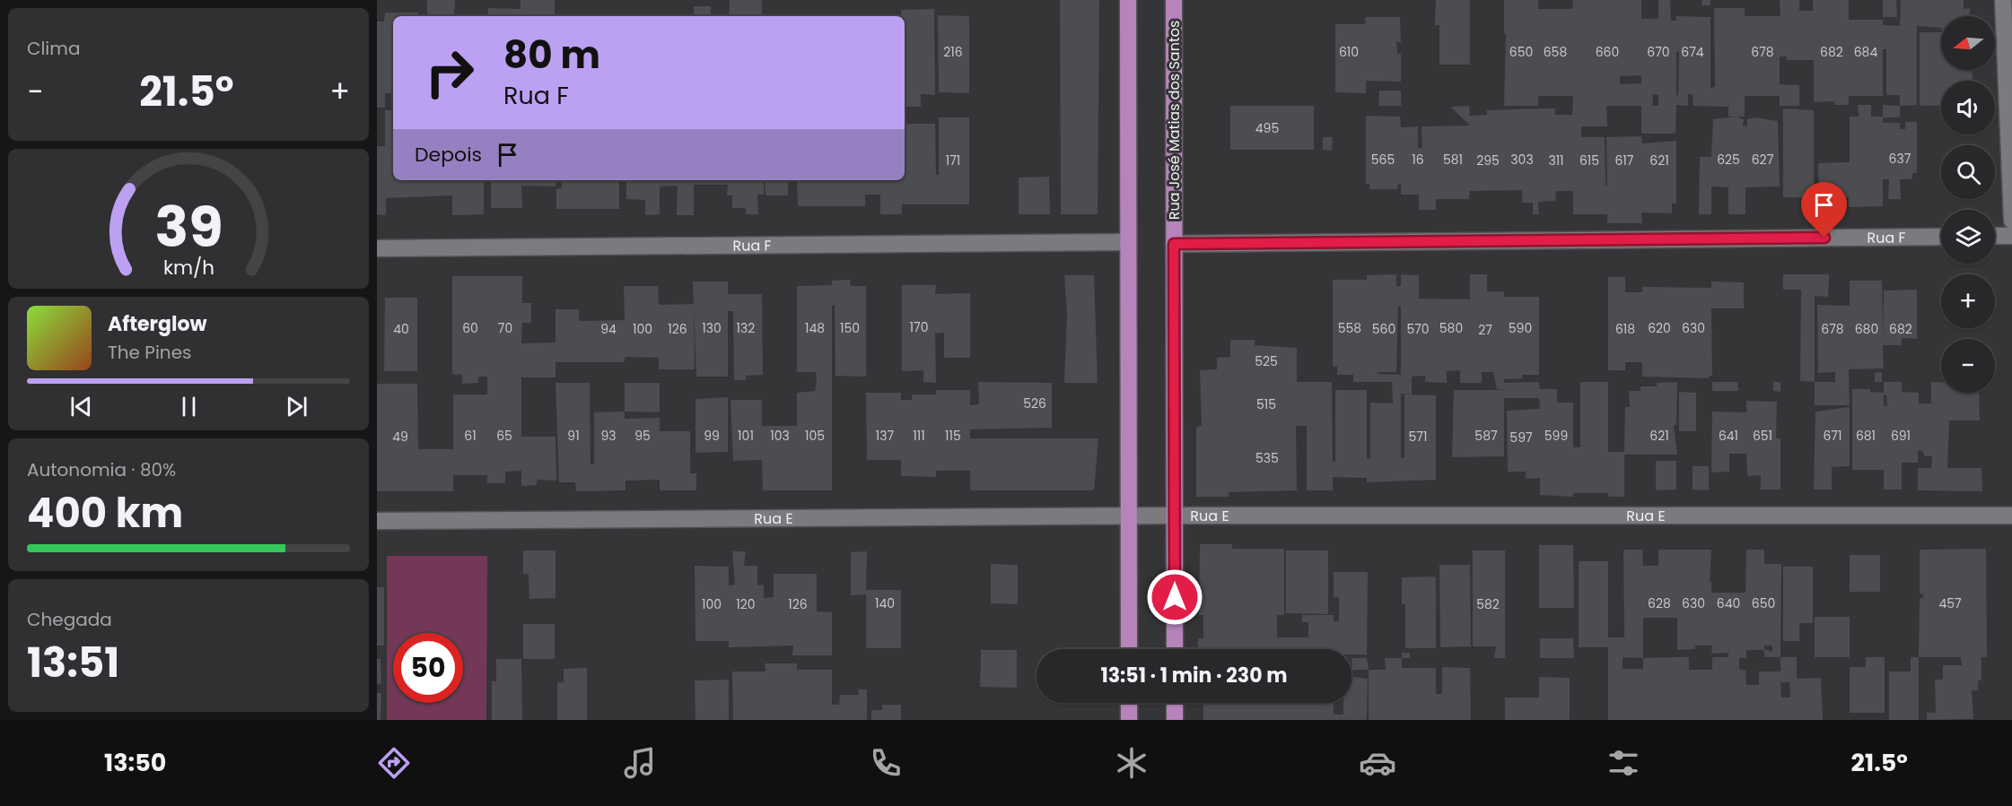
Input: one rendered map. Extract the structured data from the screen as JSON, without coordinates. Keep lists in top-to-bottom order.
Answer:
{
  "streets": {
    "main road": ["Rua José Matias dos Santos"],
    "street": ["Rua F", "Rua E"]
  },
  "crossings": [
    ["Rua José Matias dos Santos", "Rua F"],
    ["Rua José Matias dos Santos", "Rua E"]
  ],
  "house_numbers": [
    "216",
    "610",
    "650",
    "658",
    "660",
    "670",
    "674",
    "678",
    "682",
    "684",
    "495",
    "637",
    "565",
    "16",
    "581",
    "303",
    "625",
    "627",
    "171",
    "295",
    "311",
    "615",
    "617",
    "621",
    "170",
    "60",
    "70",
    "130",
    "132",
    "148",
    "150",
    "558",
    "580",
    "590",
    "620",
    "630",
    "40",
    "94",
    "100",
    "126",
    "560",
    "570",
    "618",
    "678",
    "680",
    "682",
    "27",
    "525",
    "526",
    "515",
    "61",
    "65",
    "91",
    "93",
    "95",
    "99",
    "101",
    "103",
    "105",
    "137",
    "111",
    "115",
    "587",
    "599",
    "621",
    "641",
    "651",
    "671",
    "681",
    "691",
    "49",
    "571",
    "597",
    "535",
    "140",
    "628",
    "630",
    "640",
    "650",
    "457",
    "100",
    "120",
    "126",
    "582"
  ],
  "north": "left",
  "page": {
    "tile": [
      "Clima",
      ["Autonomia · 80%", "400 km"],
      ["Chegada", "13:51"]
    ],
    "map_buttons": ["+", "−"],
    "turn": ["80 m", "Rua F"],
    "heat": ["−", "21.5°", "+"],
    "then": "Depois",
    "song": ["Afterglow", "The Pines"],
    "limit": "50",
    "trip": "13:51 · 1 min · 230 m",
    "tabs": ["13:50", "21.5°"],
    "gauge": ["39", "km/h"]
  }
}
